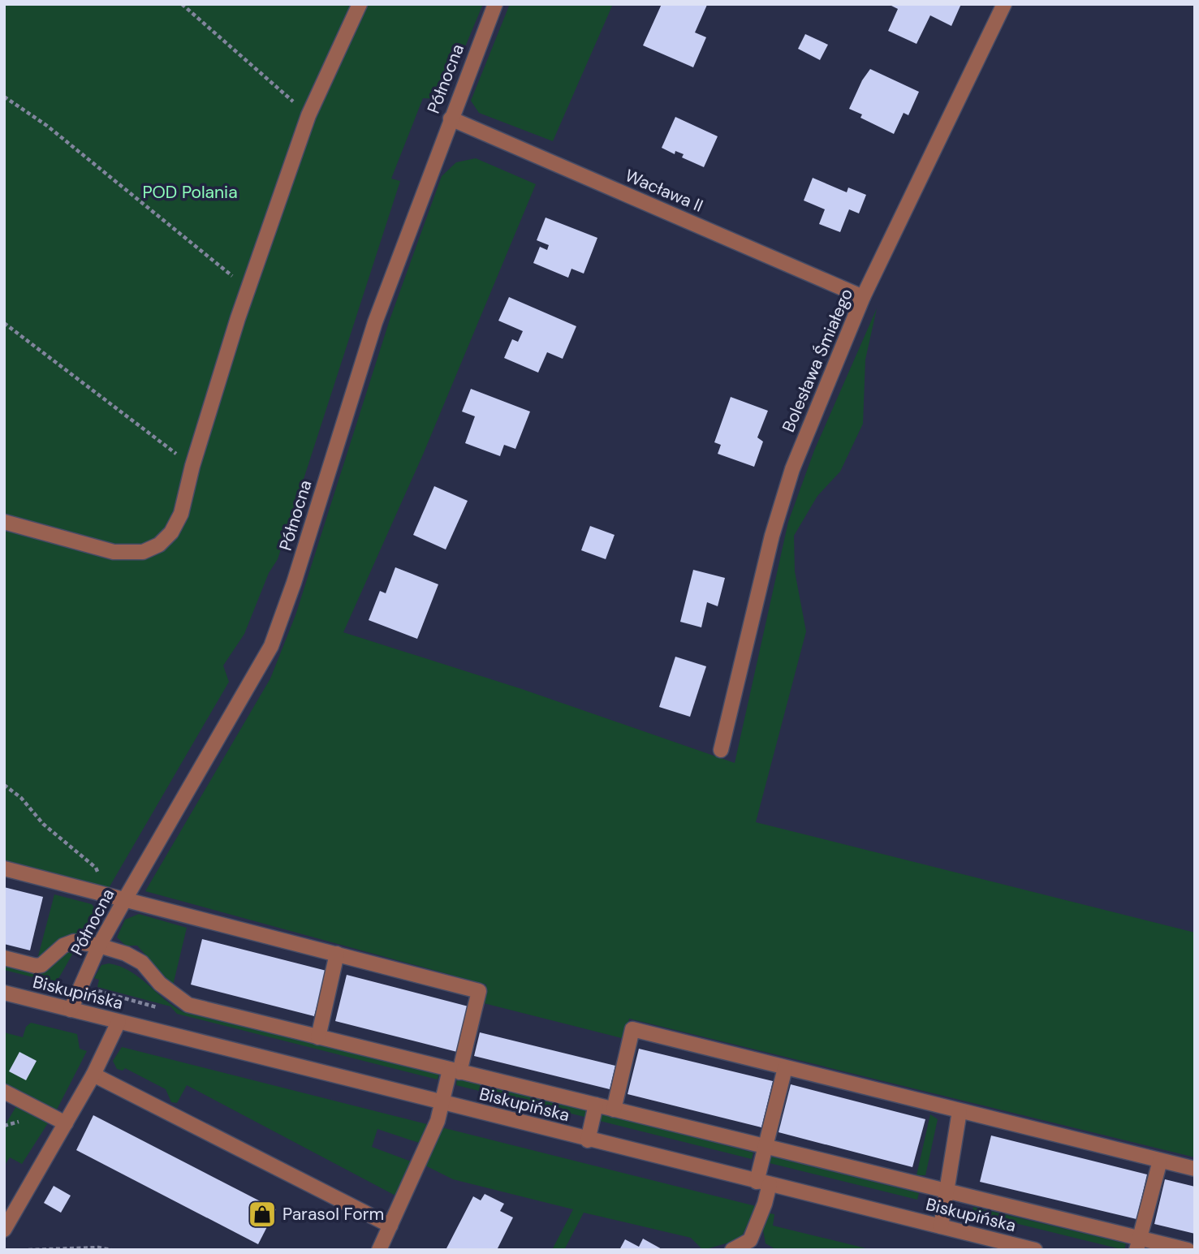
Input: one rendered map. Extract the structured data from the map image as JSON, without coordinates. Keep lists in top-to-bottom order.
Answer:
{
  "streets": {
    "street": [
      "Północna",
      "Wacława II",
      "Bolesława Śmiałego",
      "Biskupińska"
    ]
  },
  "crossings": [
    ["Północna", "Wacława II"],
    ["Północna", "Biskupińska"],
    ["Wacława II", "Bolesława Śmiałego"]
  ],
  "parks": ["POD Polania"],
  "places": {
    "shop": ["Parasol Form"]
  }
}
